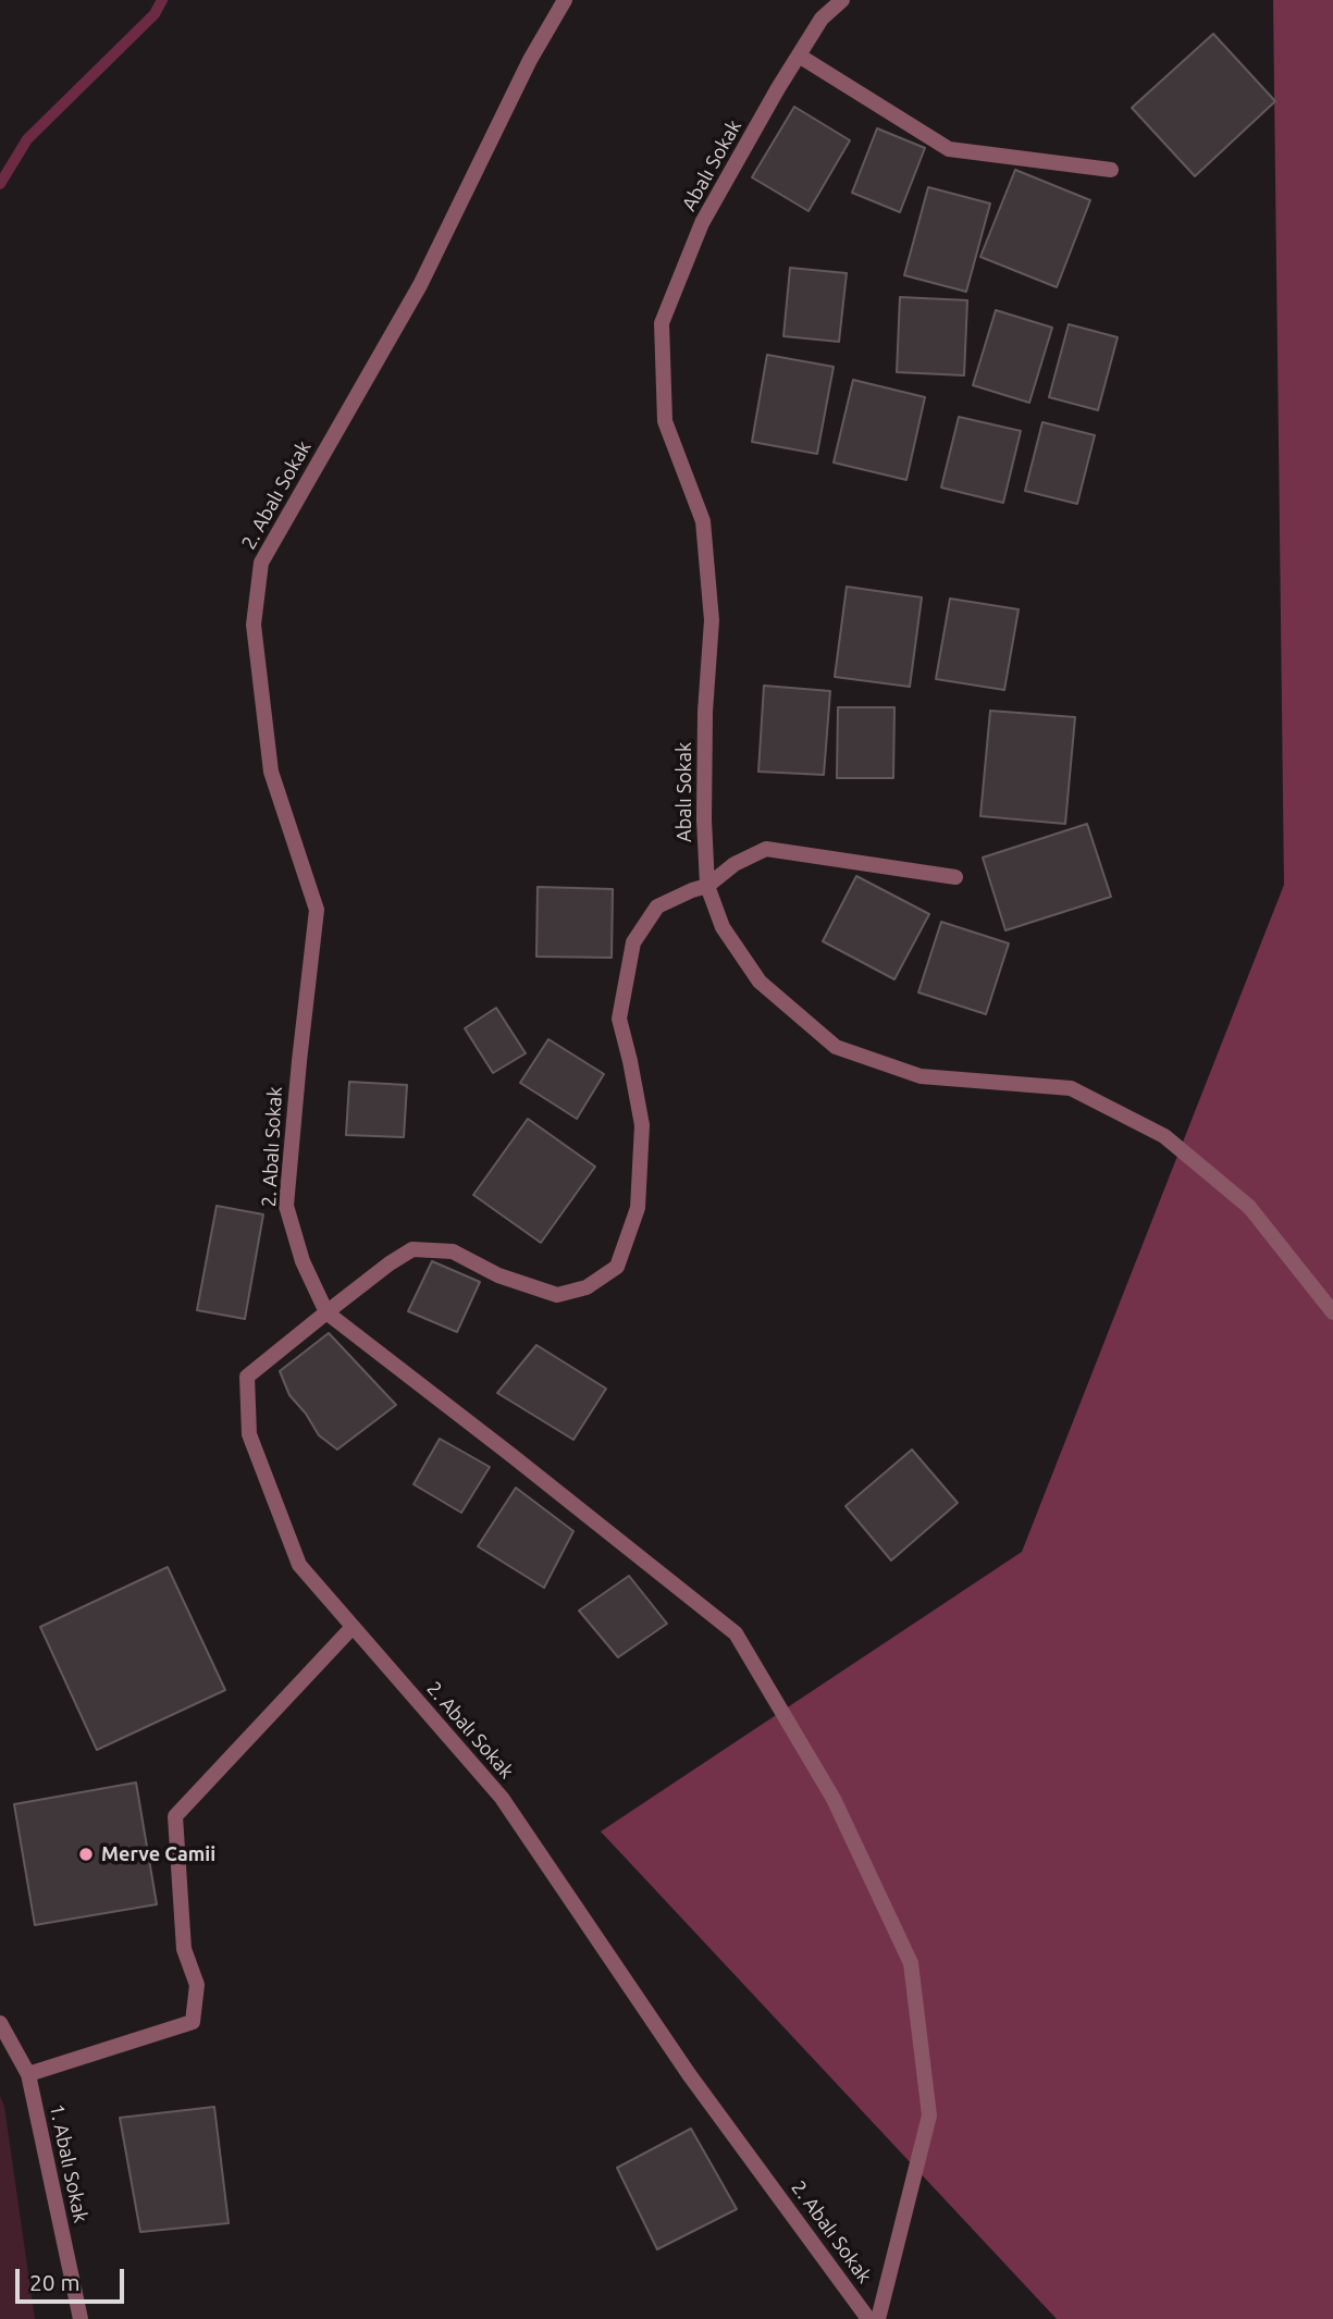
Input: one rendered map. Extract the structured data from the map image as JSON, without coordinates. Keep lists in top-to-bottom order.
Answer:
{
  "streets": {
    "street": ["Abalı Sokak", "2. Abalı Sokak", "1. Abalı Sokak"]
  },
  "places": ["Merve Camii"],
  "scale_bar": "20 m"
}
